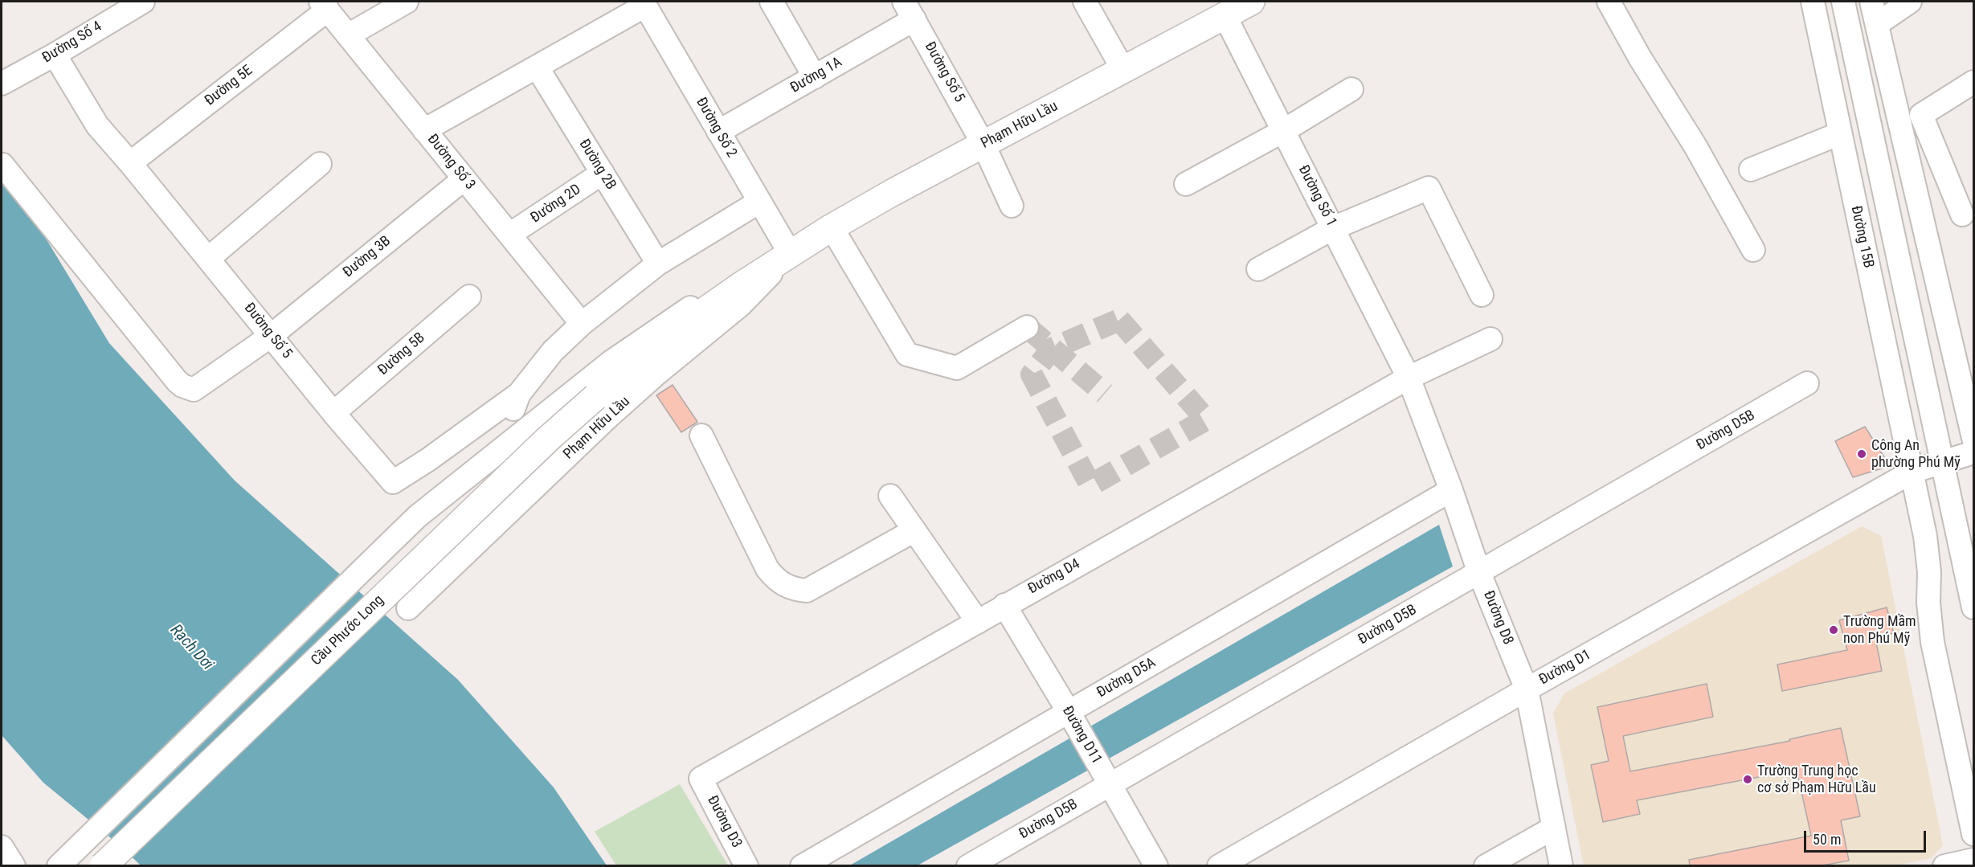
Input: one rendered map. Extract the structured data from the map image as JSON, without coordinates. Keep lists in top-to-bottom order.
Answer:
{
  "streets": {
    "main road": ["Phạm Hữu Lầu", "Cầu Phước Long"],
    "street": [
      "Đường Số 4",
      "Đường Số 5",
      "Đường 1A",
      "Đường 5E",
      "Đường Số 2",
      "Đường Số 3",
      "Đường 2B",
      "Đường Số 1",
      "Đường 2D",
      "Đường 15B",
      "Đường 3B",
      "Đường 5B",
      "Đường D5B",
      "Đường D4",
      "Đường D8",
      "Đường D1",
      "Đường D5A",
      "Đường D11",
      "Đường D3"
    ]
  },
  "crossings": [
    ["Đường Số 4", "Đường Số 5"],
    ["Đường Số 5", "Đường 1A"],
    ["Đường Số 5", "Đường 5E"],
    ["Đường Số 5", "Phạm Hữu Lầu"],
    ["Đường Số 5", "Đường 3B"],
    ["Đường Số 5", "Đường 5B"],
    ["Đường 1A", "Đường Số 2"],
    ["Đường 5E", "Đường Số 3"],
    ["Phạm Hữu Lầu", "Đường Số 2"],
    ["Phạm Hữu Lầu", "Đường Số 1"],
    ["Phạm Hữu Lầu", "Cầu Phước Long"],
    ["Đường Số 3", "Đường 2D"],
    ["Đường Số 3", "Đường 3B"],
    ["Đường 2B", "Đường 2D"],
    ["Đường Số 1", "Đường D4"],
    ["Đường Số 1", "Đường D8"],
    ["Đường 15B", "Đường D1"],
    ["Đường D5B", "Đường D8"],
    ["Đường D5B", "Đường D11"],
    ["Đường D4", "Đường D8"],
    ["Đường D4", "Đường D11"],
    ["Đường D4", "Đường D3"],
    ["Đường D8", "Đường D1"],
    ["Đường D8", "Đường D5A"],
    ["Đường D5A", "Đường D11"]
  ],
  "water": ["Rạch Dơi"],
  "places": ["Công An phường Phú Mỹ", "Trường Mầm non Phú Mỹ", "Trường Trung học cơ sở Phạm Hữu Lầu"],
  "scale_bar": "50 m"
}
